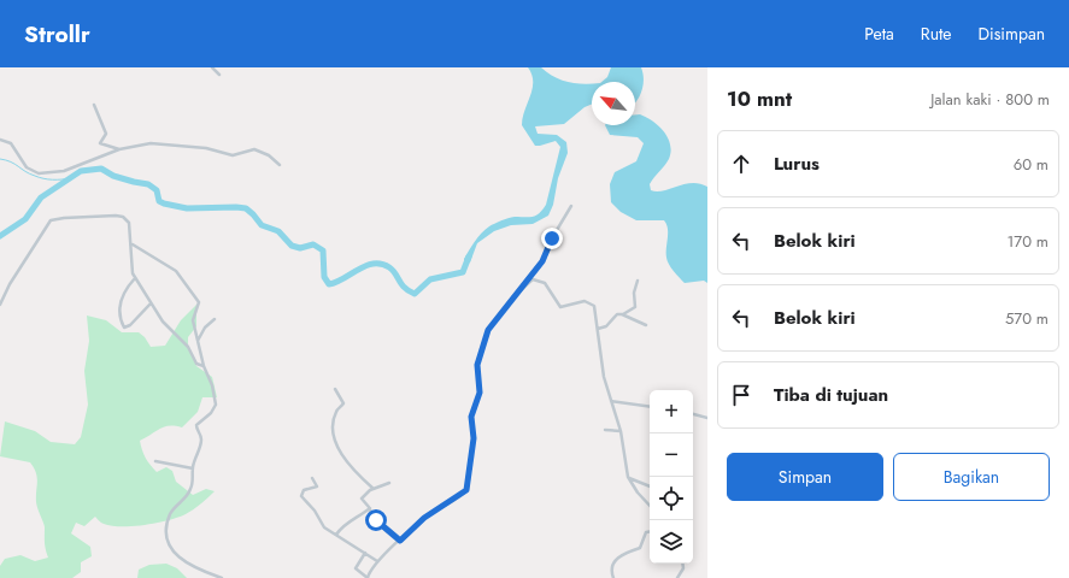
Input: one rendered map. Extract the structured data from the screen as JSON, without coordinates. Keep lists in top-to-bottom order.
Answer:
{
  "north": "top left",
  "page": {
    "header": "Strollr",
    "nav": ["Peta", "Rute", "Disimpan"],
    "heading": ["10 mnt", "Jalan kaki · 800 m"],
    "list": [
      ["Lurus", "60 m"],
      ["Belok kiri", "170 m"],
      ["Belok kiri", "570 m"],
      "Tiba di tujuan"
    ],
    "map_buttons": ["+", "−"],
    "buttons": ["Simpan", "Bagikan"]
  }
}
